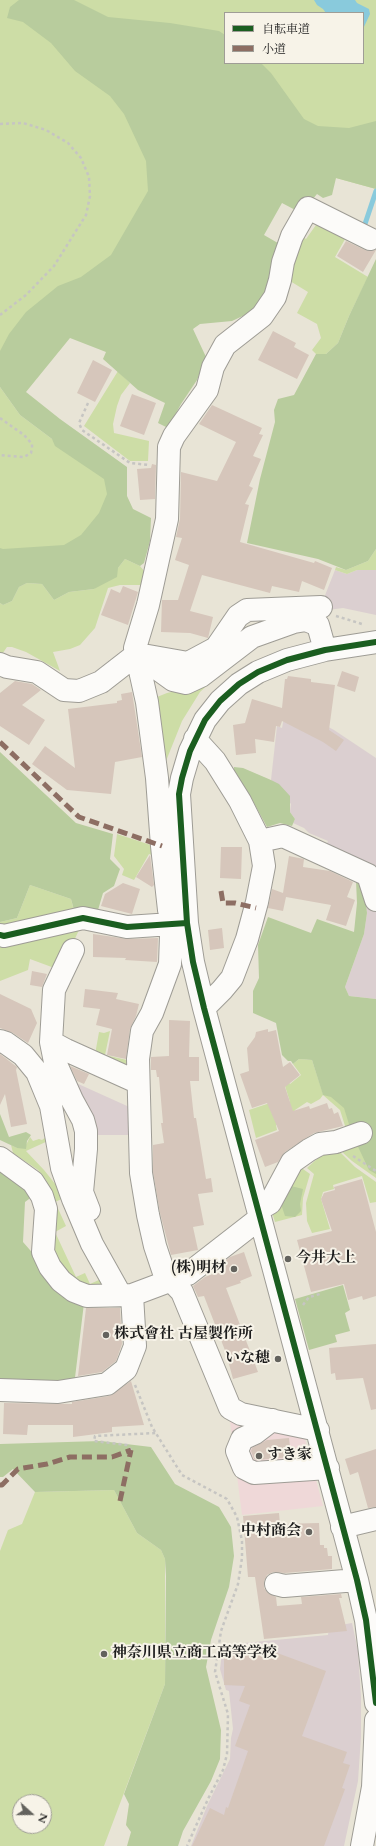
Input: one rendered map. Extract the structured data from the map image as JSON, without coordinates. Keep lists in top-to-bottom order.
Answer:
{
  "places": [
    "今井大上",
    "(株)明材",
    "株式會社 古屋製作所",
    "いな穂",
    "すき家",
    "中村商会",
    "神奈川県立商工高等学校"
  ],
  "legend": ["自転車道", "小道"],
  "north": "right"
}
